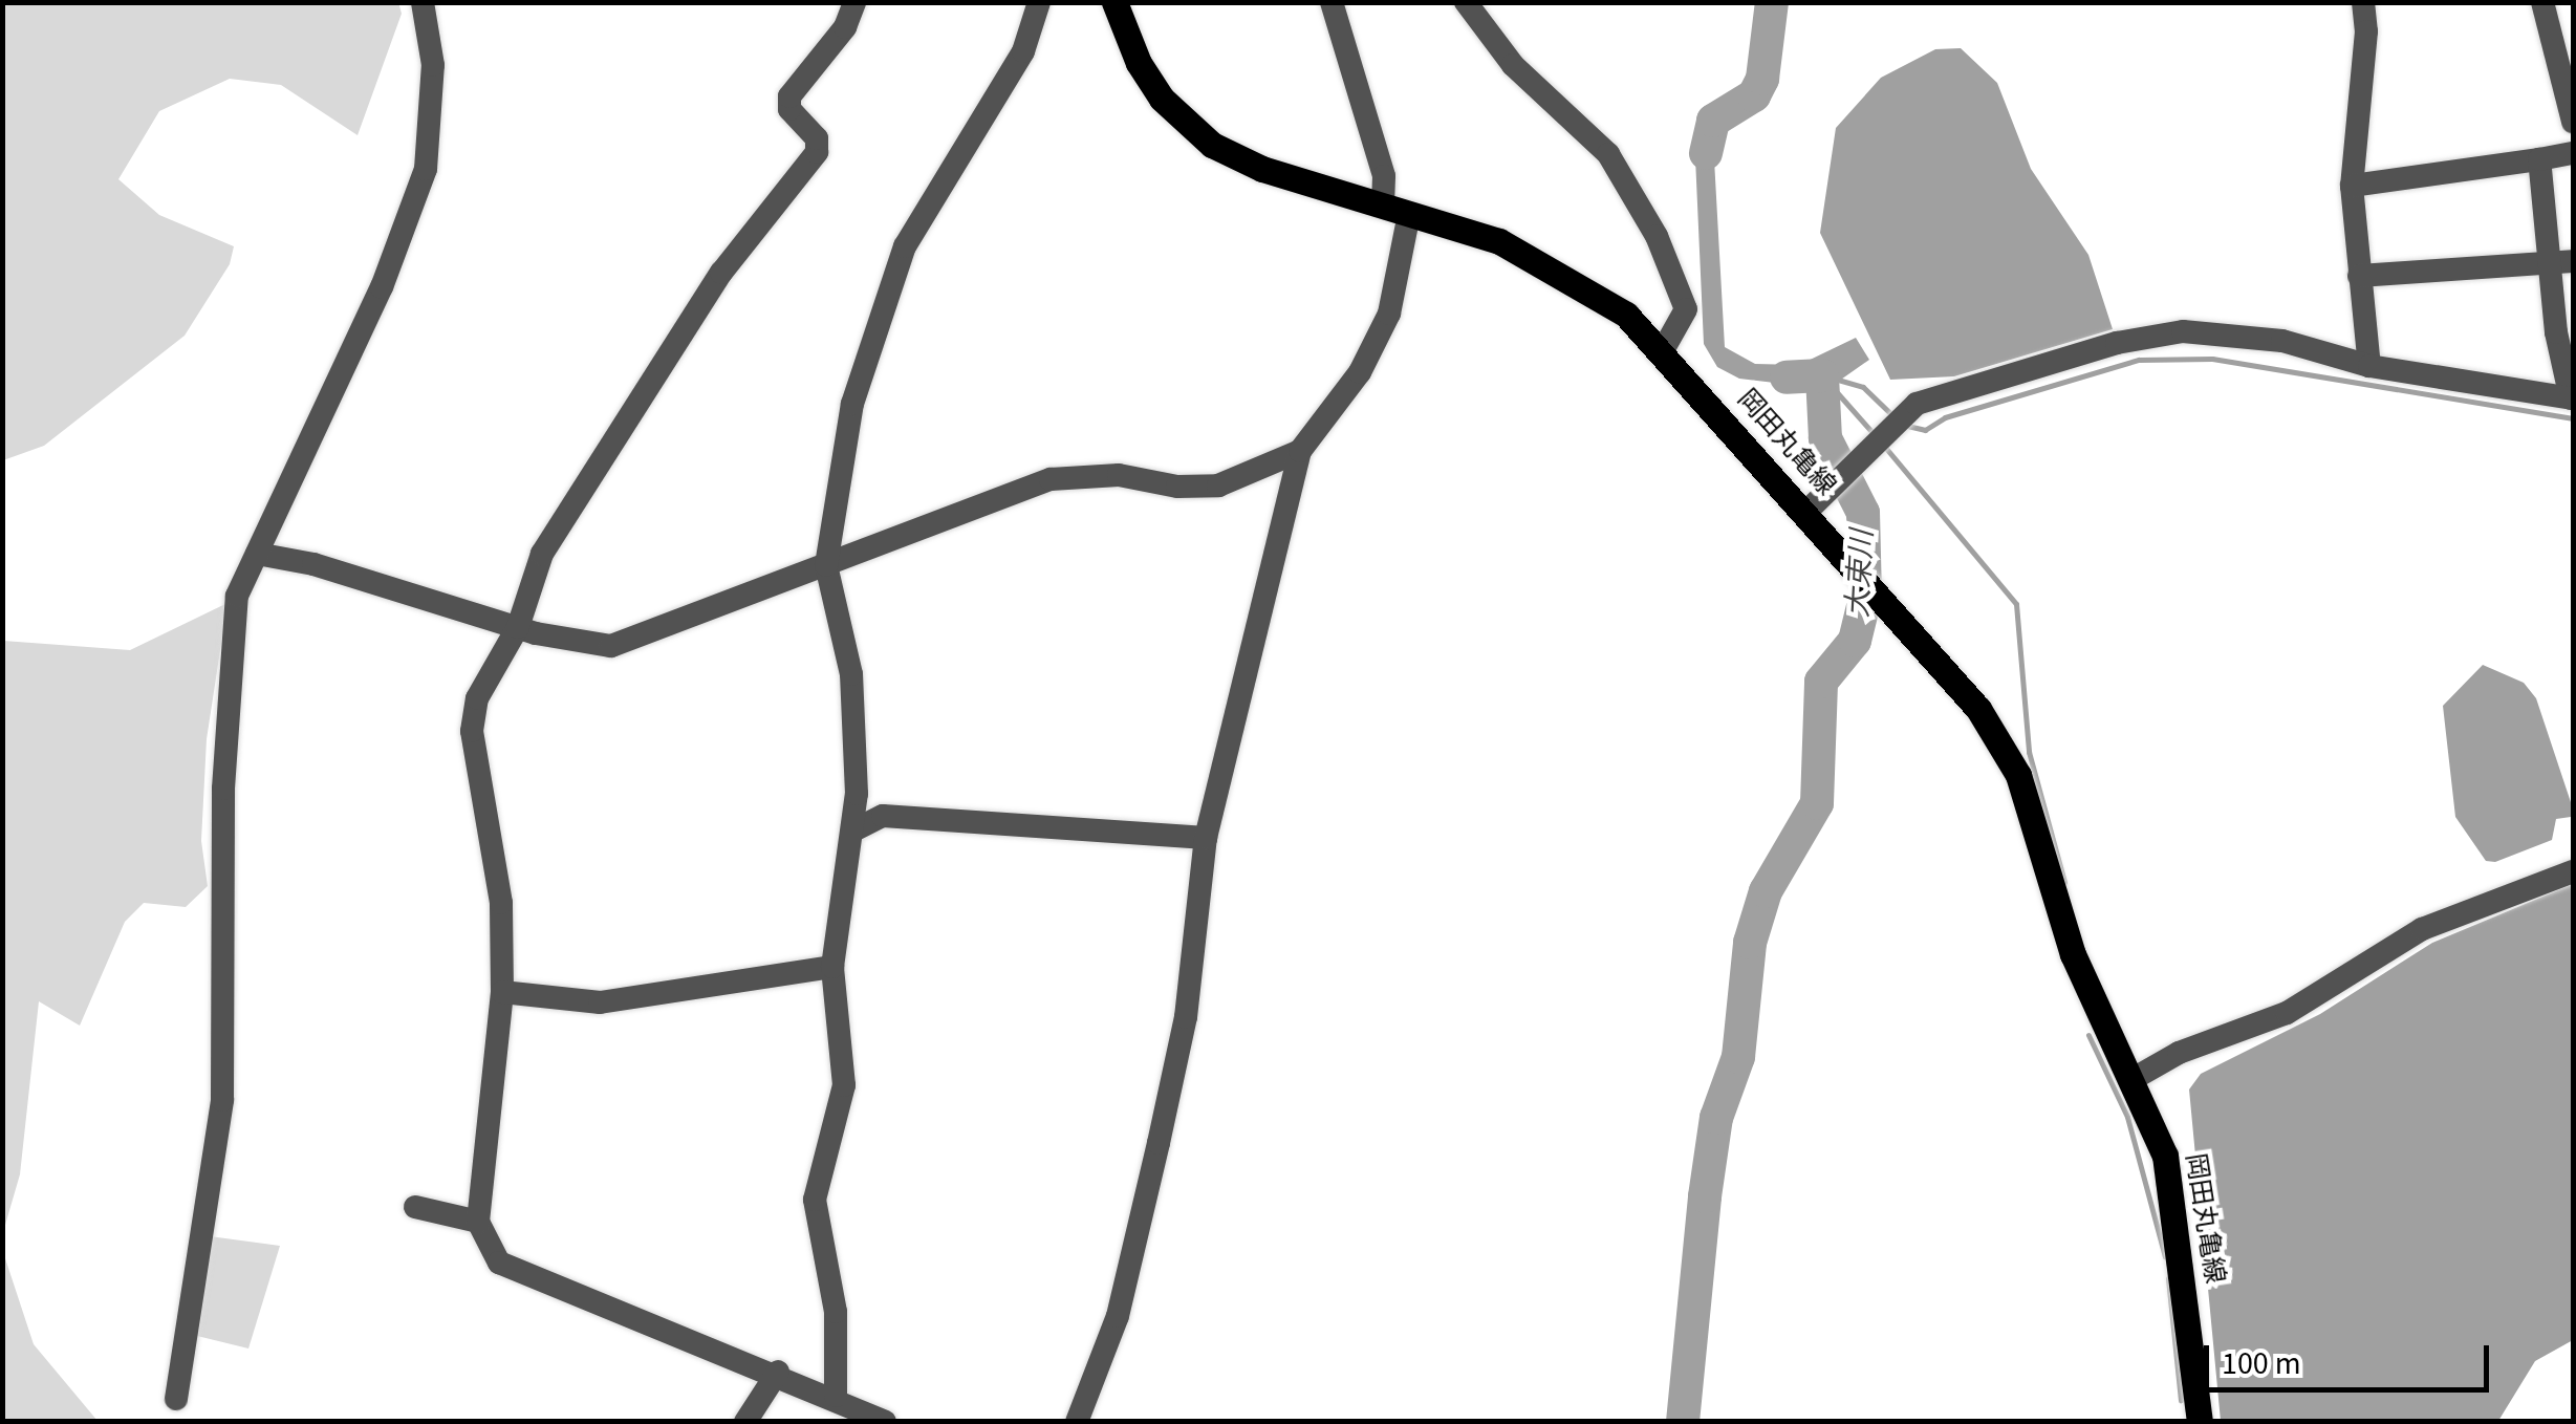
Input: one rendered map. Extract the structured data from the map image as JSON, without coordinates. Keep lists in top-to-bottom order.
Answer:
{
  "streets": {
    "main road": ["岡田丸亀線"]
  },
  "water": ["大束川"],
  "scale_bar": "100 m"
}
